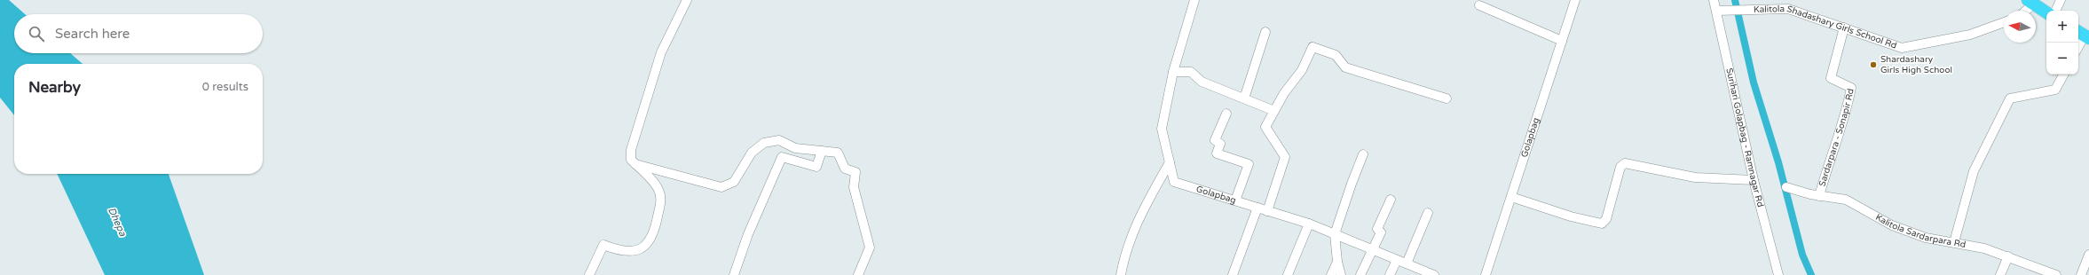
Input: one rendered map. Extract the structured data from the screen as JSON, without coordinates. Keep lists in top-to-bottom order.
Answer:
{
  "streets": {
    "street": [
      "Kalitola Shadashary Girls School Rd",
      "Golapbag",
      "Surihari Golapbag - Ramnagar Rd",
      "Sardarpara - Sonapir Rd",
      "Kalitola Sardarpara Rd"
    ]
  },
  "crossings": [
    ["Kalitola Shadashary Girls School Rd", "Surihari Golapbag - Ramnagar Rd"],
    ["Kalitola Shadashary Girls School Rd", "Sardarpara - Sonapir Rd"],
    ["Sardarpara - Sonapir Rd", "Kalitola Sardarpara Rd"]
  ],
  "water": ["Dhepa"],
  "places": ["Shardashary Girls High School"],
  "north": "left",
  "page": {
    "map_buttons": ["+", "−"],
    "search": "Search here",
    "heading": ["Nearby", "0 results"]
  }
}
